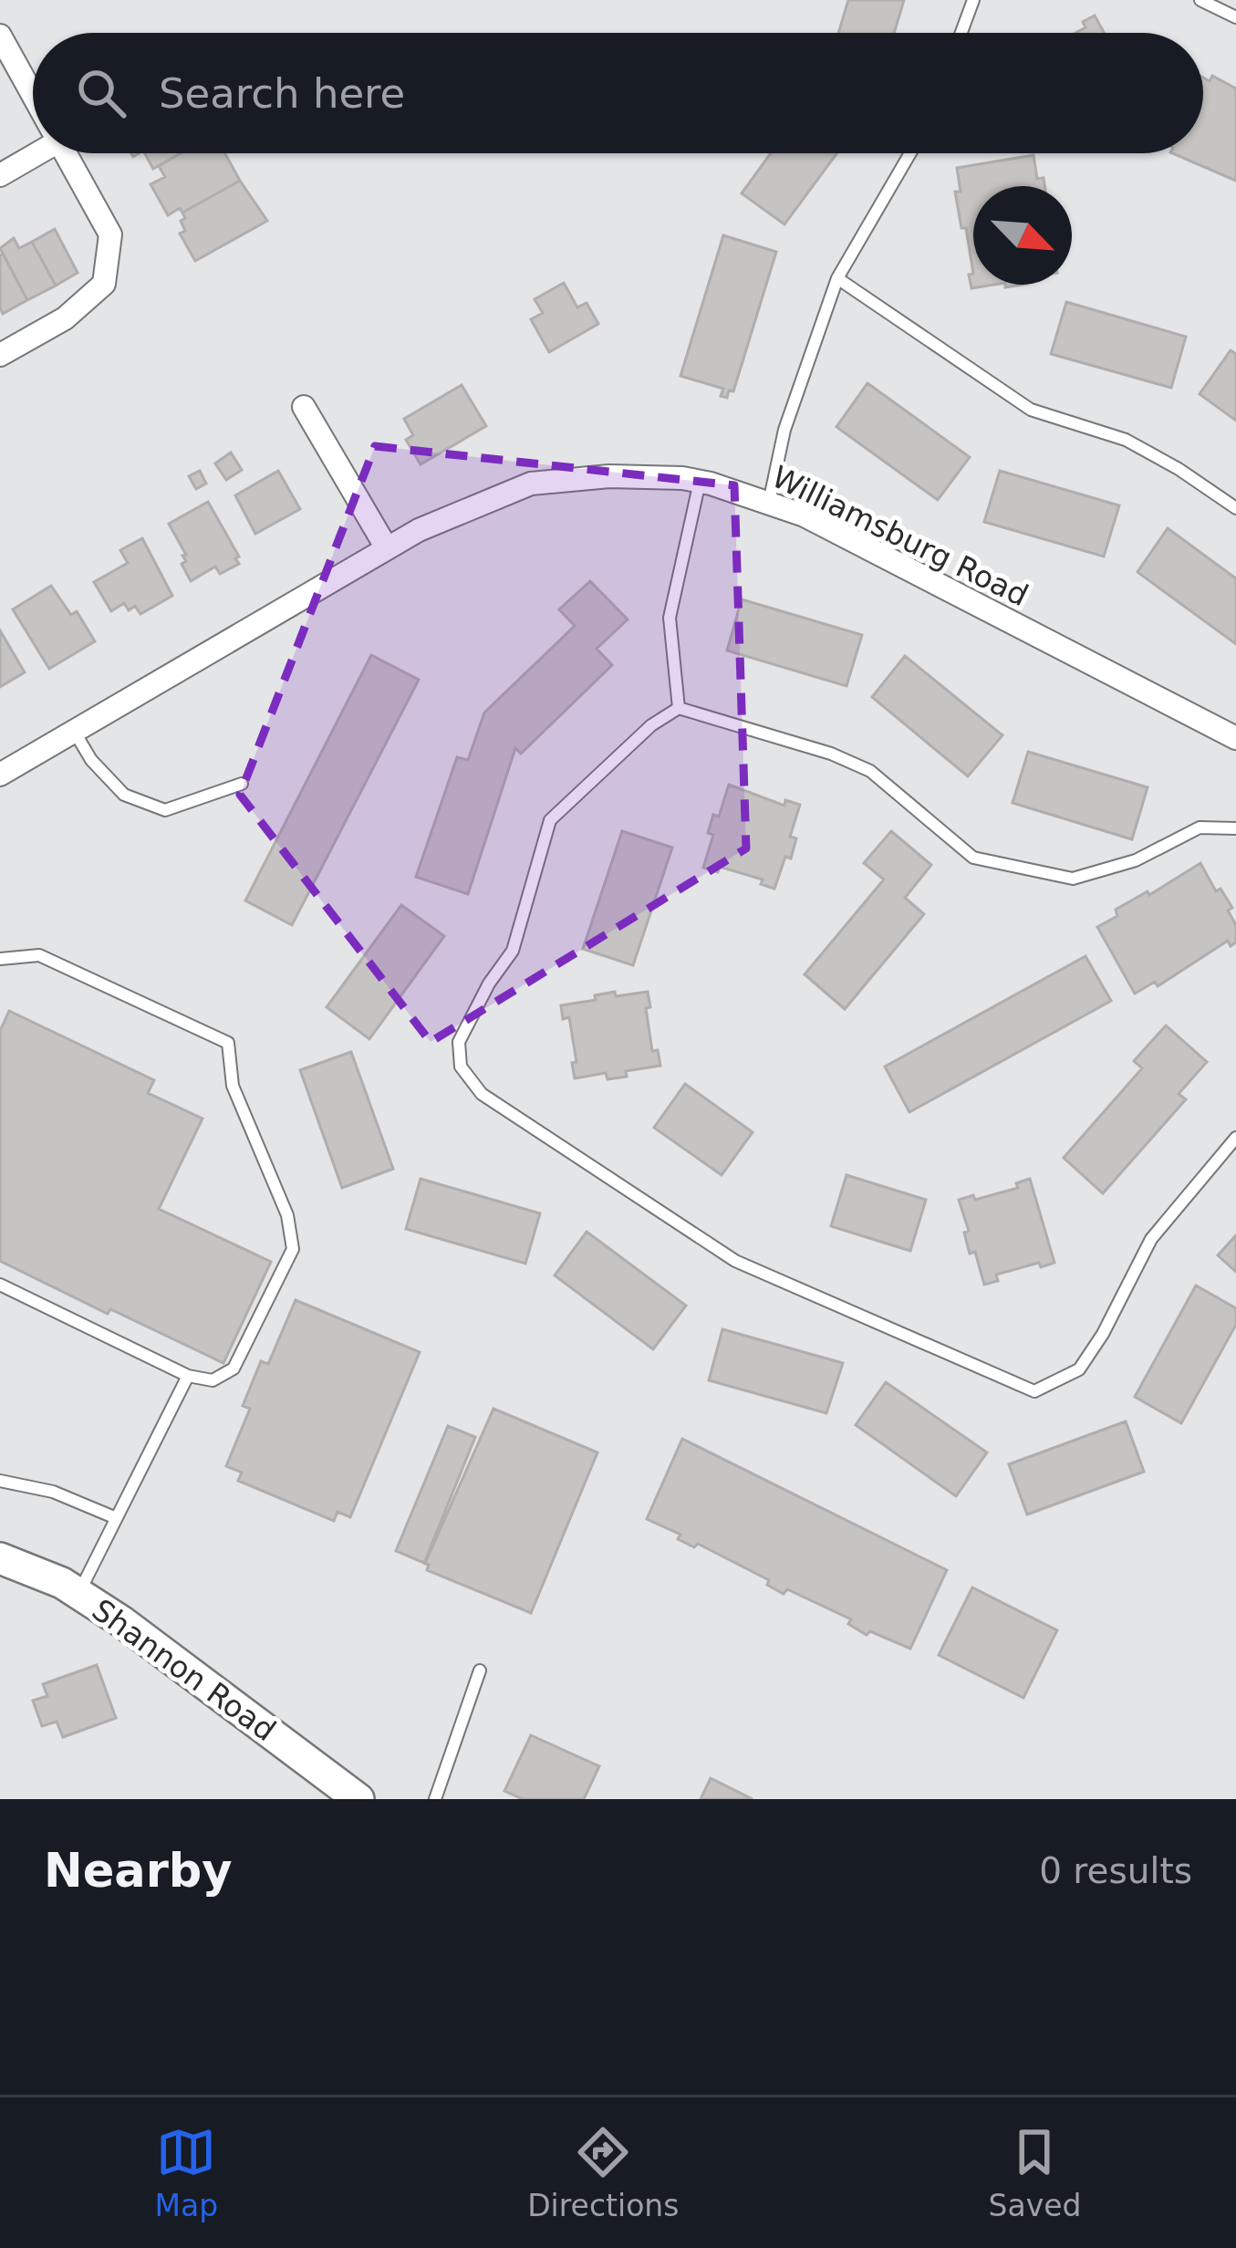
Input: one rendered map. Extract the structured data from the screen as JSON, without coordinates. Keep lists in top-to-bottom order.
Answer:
{
  "streets": {
    "street": ["Williamsburg Road", "Shannon Road"]
  },
  "north": "bottom right",
  "page": {
    "search": "Search here",
    "heading": ["Nearby", "0 results"],
    "nav": ["Map", "Directions", "Saved"]
  }
}
